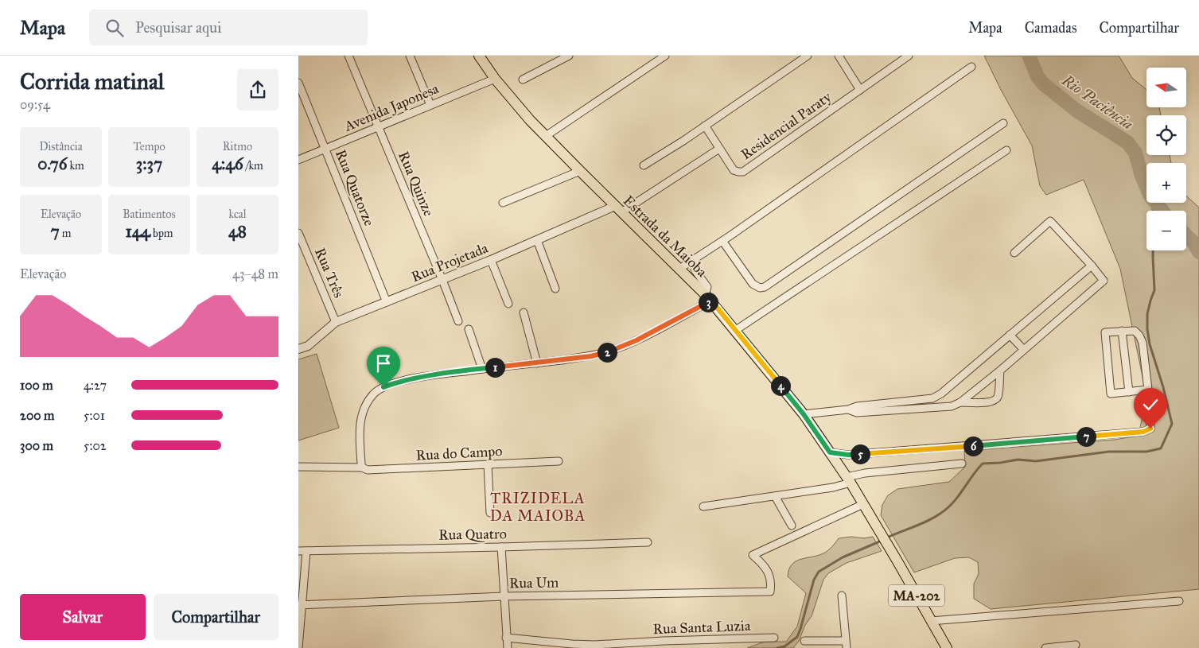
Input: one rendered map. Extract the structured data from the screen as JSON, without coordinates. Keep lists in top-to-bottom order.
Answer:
{
  "streets": {
    "main road": ["Estrada da Maioba", "MA-202"],
    "street": [
      "Avenida Japonesa",
      "Residencial Paraty",
      "Rua Quinze",
      "Rua Quatorze",
      "Rua Projetada",
      "Rua Três",
      "Rua do Campo",
      "Rua Quatro",
      "Rua Um",
      "Rua Santa Luzia"
    ]
  },
  "crossings": [
    ["Avenida Japonesa", "Rua Quinze"],
    ["Avenida Japonesa", "Rua Quatorze"],
    ["Avenida Japonesa", "Estrada da Maioba"],
    ["Rua Quinze", "Rua Projetada"],
    ["Rua Quatorze", "Rua Projetada"],
    ["Estrada da Maioba", "Rua Projetada"],
    ["Estrada da Maioba", "Rua Um"],
    ["Rua Projetada", "Rua Três"]
  ],
  "districts": ["TRIZIDELA DA MAIOBA"],
  "water": ["Rio Paciência"],
  "north": "left",
  "page": {
    "header": "Mapa",
    "search": "Pesquisar aqui",
    "nav": ["Mapa", "Camadas", "Compartilhar"],
    "heading": ["Corrida matinal", "09:54"],
    "map_buttons": ["+", "−"],
    "stats": [
      ["Distância", "0.76 km"],
      ["Tempo", "3:37"],
      ["Ritmo", "4:46 /km"],
      ["Elevação", "7 m"],
      ["Batimentos", "144 bpm"],
      ["kcal", "48"]
    ],
    "chart": ["Elevação", "43–48 m"],
    "pins": [
      "3",
      "2",
      "1",
      "4",
      "7",
      "6",
      "5"
    ],
    "list": [
      {
        "name": "100 m",
        "note": "4:27"
      },
      {
        "name": "200 m",
        "note": "5:01"
      },
      {
        "name": "300 m",
        "note": "5:02"
      }
    ],
    "buttons": ["Salvar", "Compartilhar"]
  }
}
